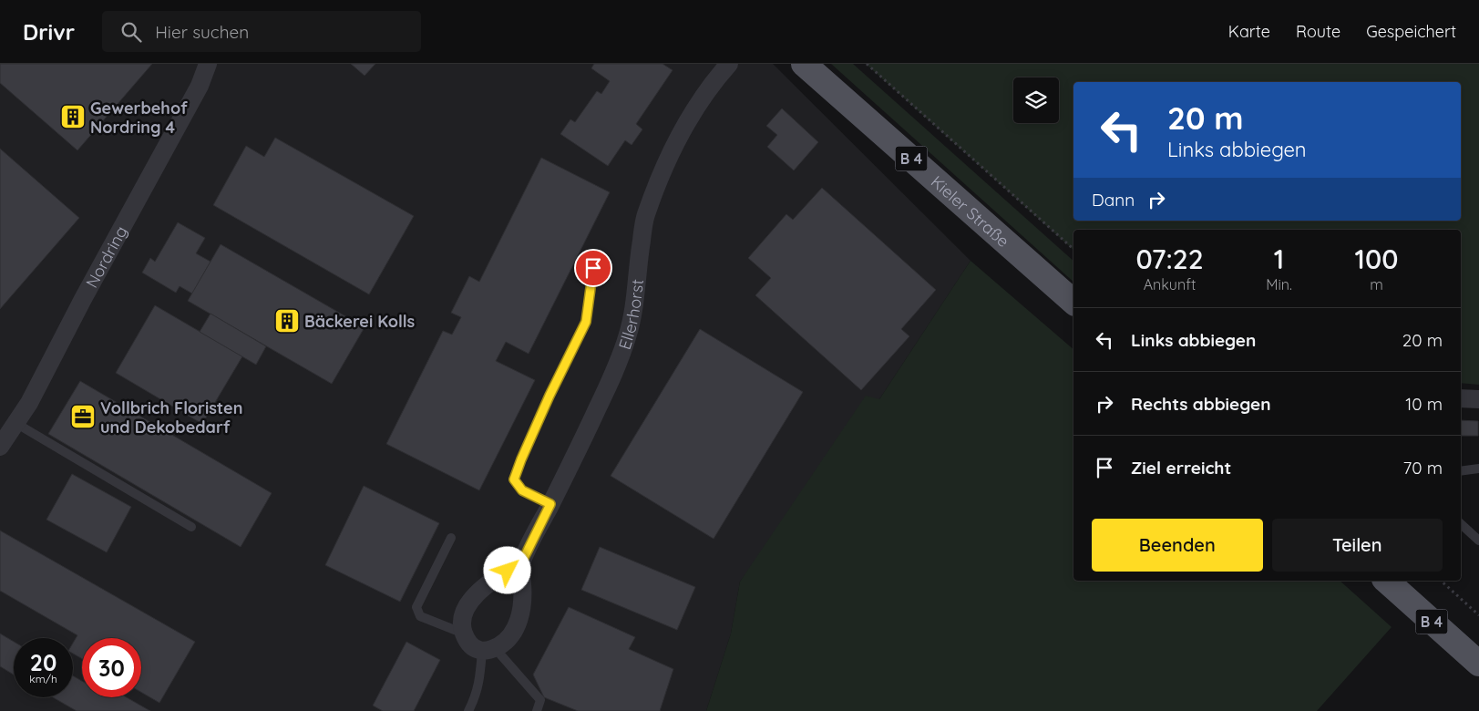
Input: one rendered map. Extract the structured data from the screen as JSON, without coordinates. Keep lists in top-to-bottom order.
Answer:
{
  "streets": {
    "main road": ["B 4", "Kieler Straße"],
    "street": ["Nordring", "Ellerhorst"]
  },
  "places": {
    "building": ["Gewerbehof Nordring 4", "Bäckerei Kolls"],
    "office": ["Vollbrich Floristen und Dekobedarf"]
  },
  "page": {
    "header": "Drivr",
    "search": "Hier suchen",
    "nav": ["Karte", "Route", "Gespeichert"],
    "turn": ["20 m", "Links abbiegen"],
    "then": "Dann",
    "eta": [
      "07:22",
      "Ankunft",
      "1",
      "Min.",
      "100",
      "m"
    ],
    "list": [
      {
        "name": "Links abbiegen",
        "value": "20 m"
      },
      {
        "name": "Rechts abbiegen",
        "value": "10 m"
      },
      {
        "name": "Ziel erreicht",
        "value": "70 m"
      }
    ],
    "buttons": ["Beenden", "Teilen"],
    "speed": "20 km/h",
    "limit": "30"
  }
}
